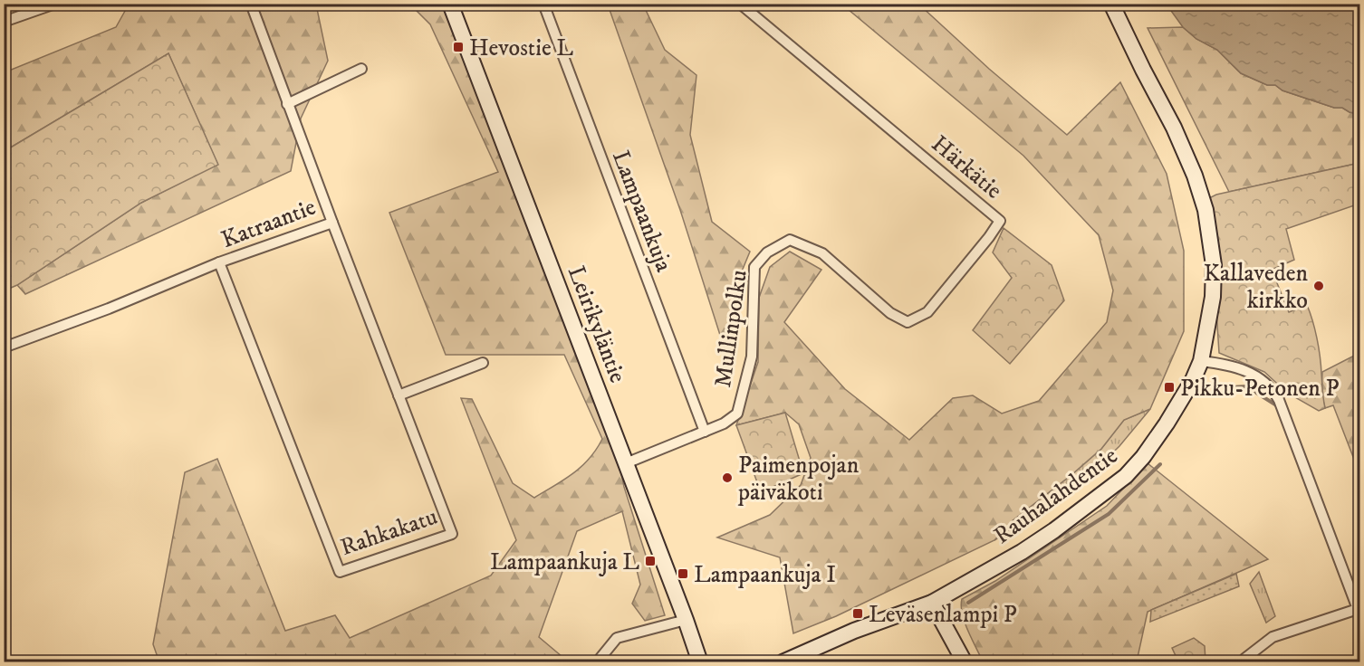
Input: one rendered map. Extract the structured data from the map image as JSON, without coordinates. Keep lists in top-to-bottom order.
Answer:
{
  "streets": {
    "main road": ["Leirikyläntie", "Rauhalahdentie"],
    "street": [
      "Härkätie",
      "Lampaankuja",
      "Katraantie",
      "Mullinpolku",
      "Rahkakatu"
    ]
  },
  "crossings": [
    ["Härkätie", "Mullinpolku"],
    ["Lampaankuja", "Mullinpolku"],
    ["Katraantie", "Rahkakatu"],
    ["Leirikyläntie", "Mullinpolku"]
  ],
  "places": {
    "transit": [
      "Hevostie L",
      "Pikku-Petonen P",
      "Lampaankuja L",
      "Lampaankuja I",
      "Leväsenlampi P"
    ],
    "other": ["Kallaveden kirkko", "Paimenpojan päiväkoti"]
  }
}
